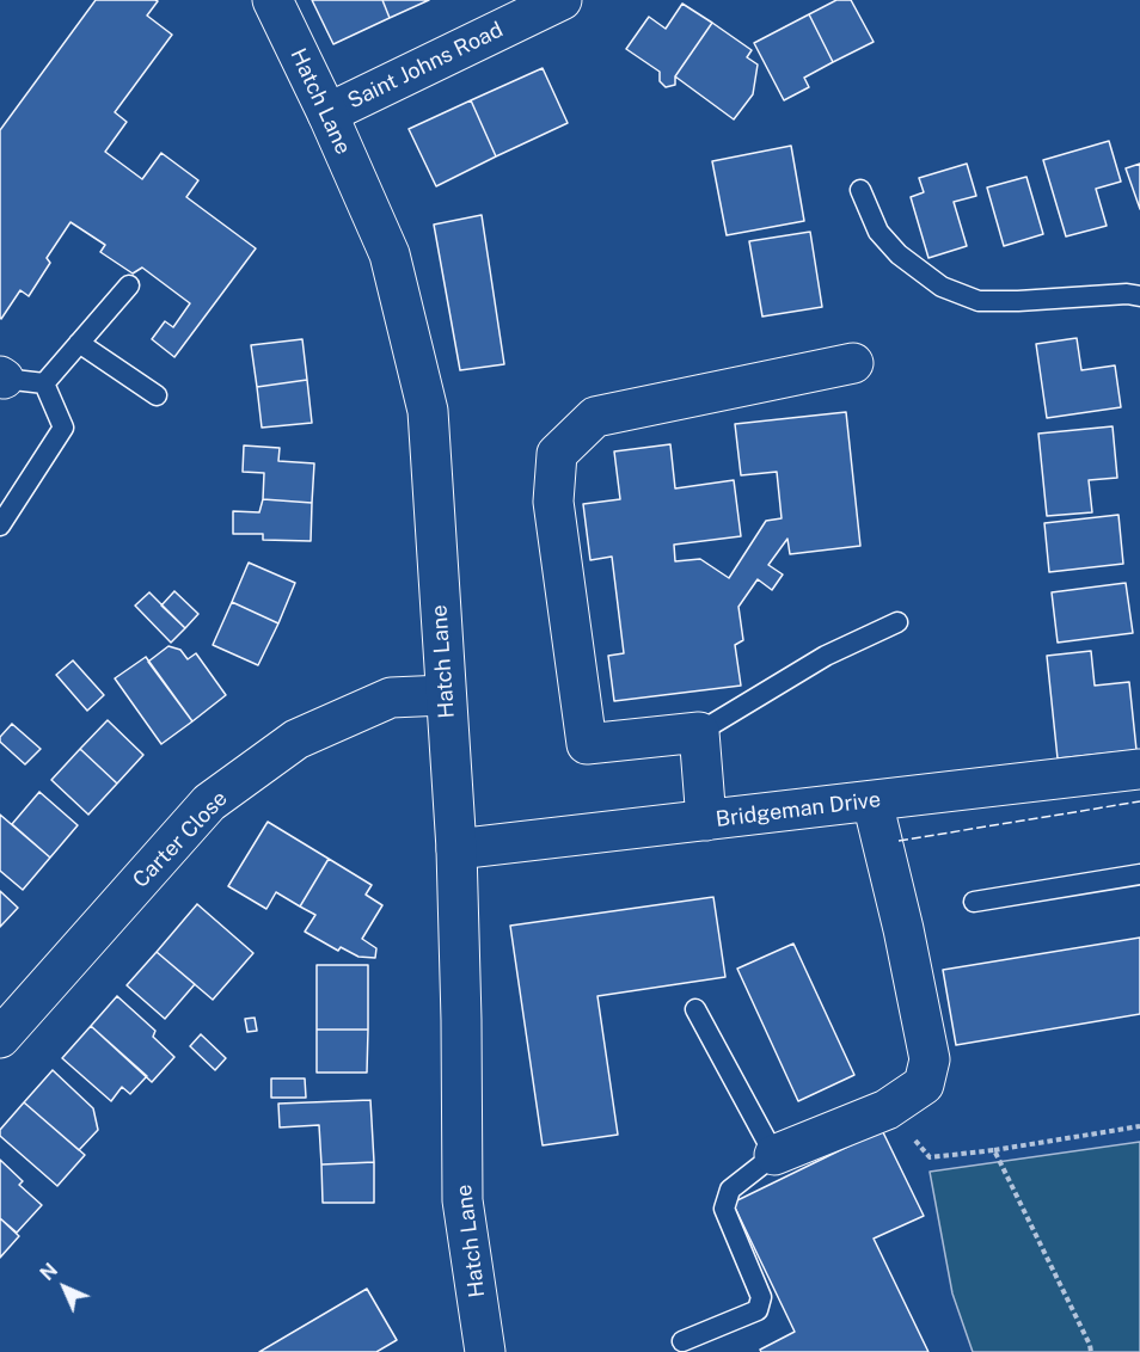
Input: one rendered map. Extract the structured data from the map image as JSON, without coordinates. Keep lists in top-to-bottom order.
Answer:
{
  "streets": {
    "street": [
      "Saint Johns Road",
      "Hatch Lane",
      "Bridgeman Drive",
      "Carter Close"
    ]
  },
  "crossings": [
    ["Saint Johns Road", "Hatch Lane"],
    ["Hatch Lane", "Bridgeman Drive"],
    ["Hatch Lane", "Carter Close"]
  ],
  "north": "top left"
}
